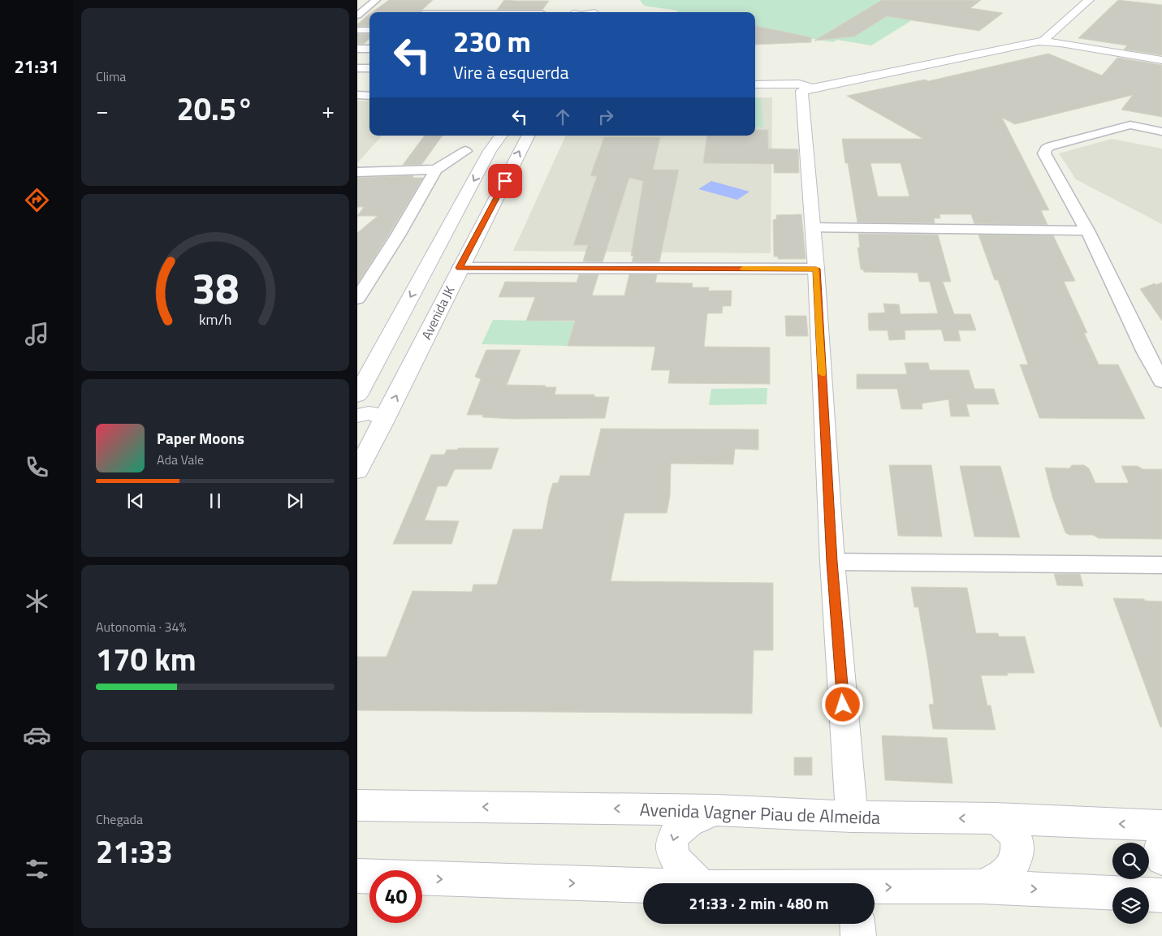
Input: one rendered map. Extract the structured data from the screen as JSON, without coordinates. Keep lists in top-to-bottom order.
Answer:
{
  "streets": {
    "main road": ["Avenida JK", "Avenida Vagner Piau de Almeida"]
  },
  "page": {
    "tabs": "21:31",
    "tile": [
      "Clima",
      ["Autonomia · 34%", "170 km"],
      ["Chegada", "21:33"]
    ],
    "turn": ["230 m", "Vire à esquerda"],
    "heat": ["−", "20.5°", "+"],
    "song": ["Paper Moons", "Ada Vale"],
    "limit": "40",
    "trip": "21:33 · 2 min · 480 m",
    "gauge": ["38", "km/h"]
  }
}
